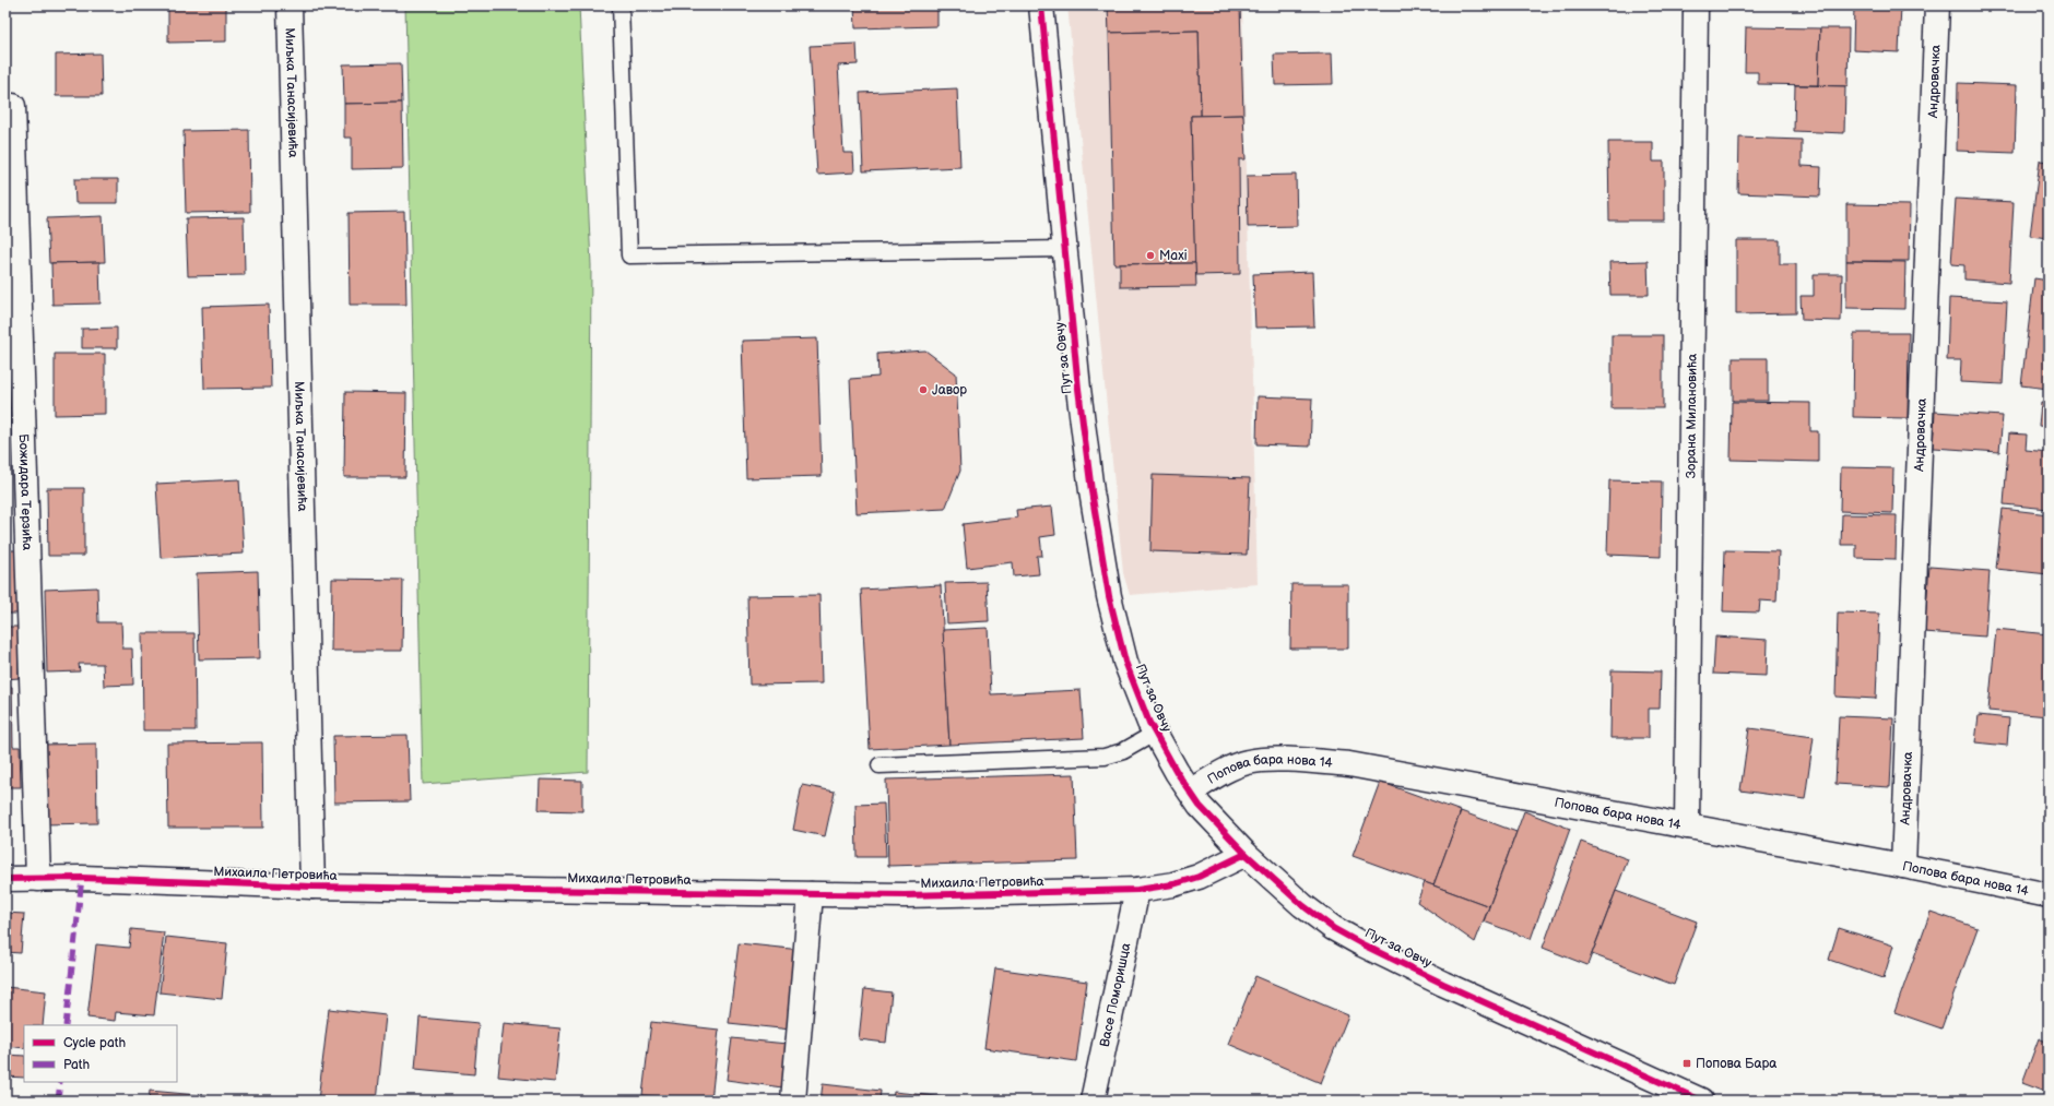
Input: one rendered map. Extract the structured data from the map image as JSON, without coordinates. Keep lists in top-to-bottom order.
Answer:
{
  "streets": {
    "street": [
      "Андровачка",
      "Миљка Танасијевића",
      "Пут за Овчу",
      "Зорана Милановића",
      "Божидара Терзића",
      "Попова бара нова 14",
      "Михаила Петровића",
      "Васе Поморишца"
    ]
  },
  "crossings": [
    ["Андровачка", "Попова бара нова 14"],
    ["Миљка Танасијевића", "Михаила Петровића"],
    ["Пут за Овчу", "Попова бара нова 14"],
    ["Пут за Овчу", "Михаила Петровића"],
    ["Зорана Милановића", "Попова бара нова 14"],
    ["Божидара Терзића", "Михаила Петровића"],
    ["Михаила Петровића", "Васе Поморишца"]
  ],
  "places": {
    "other": ["Maxi", "Јавор"],
    "transit": ["Попова Бара"]
  },
  "legend": ["Cycle path", "Path"]
}
